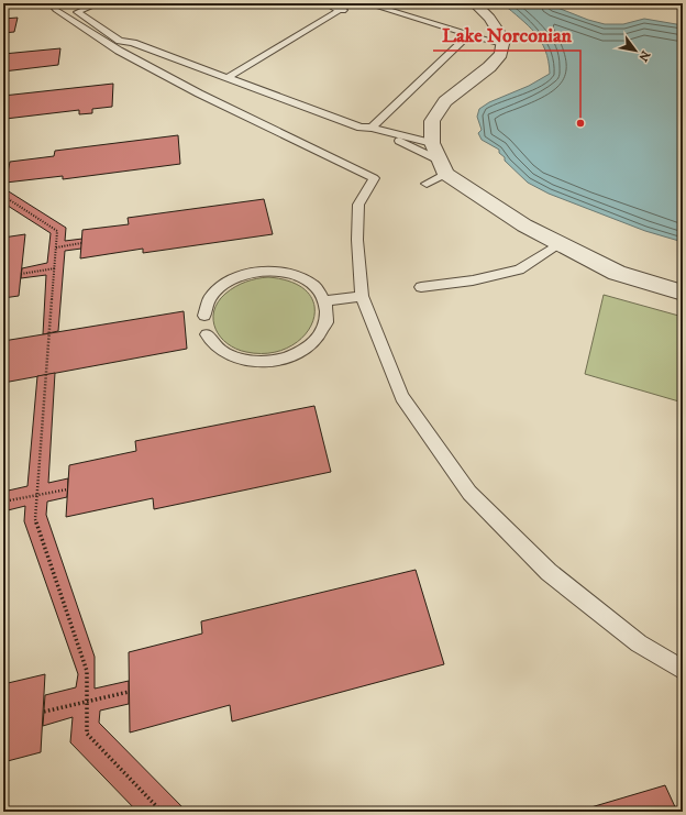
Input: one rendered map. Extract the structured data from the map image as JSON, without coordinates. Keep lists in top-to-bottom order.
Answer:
{
  "places": ["Lake Norconian"],
  "north": "bottom right"
}
